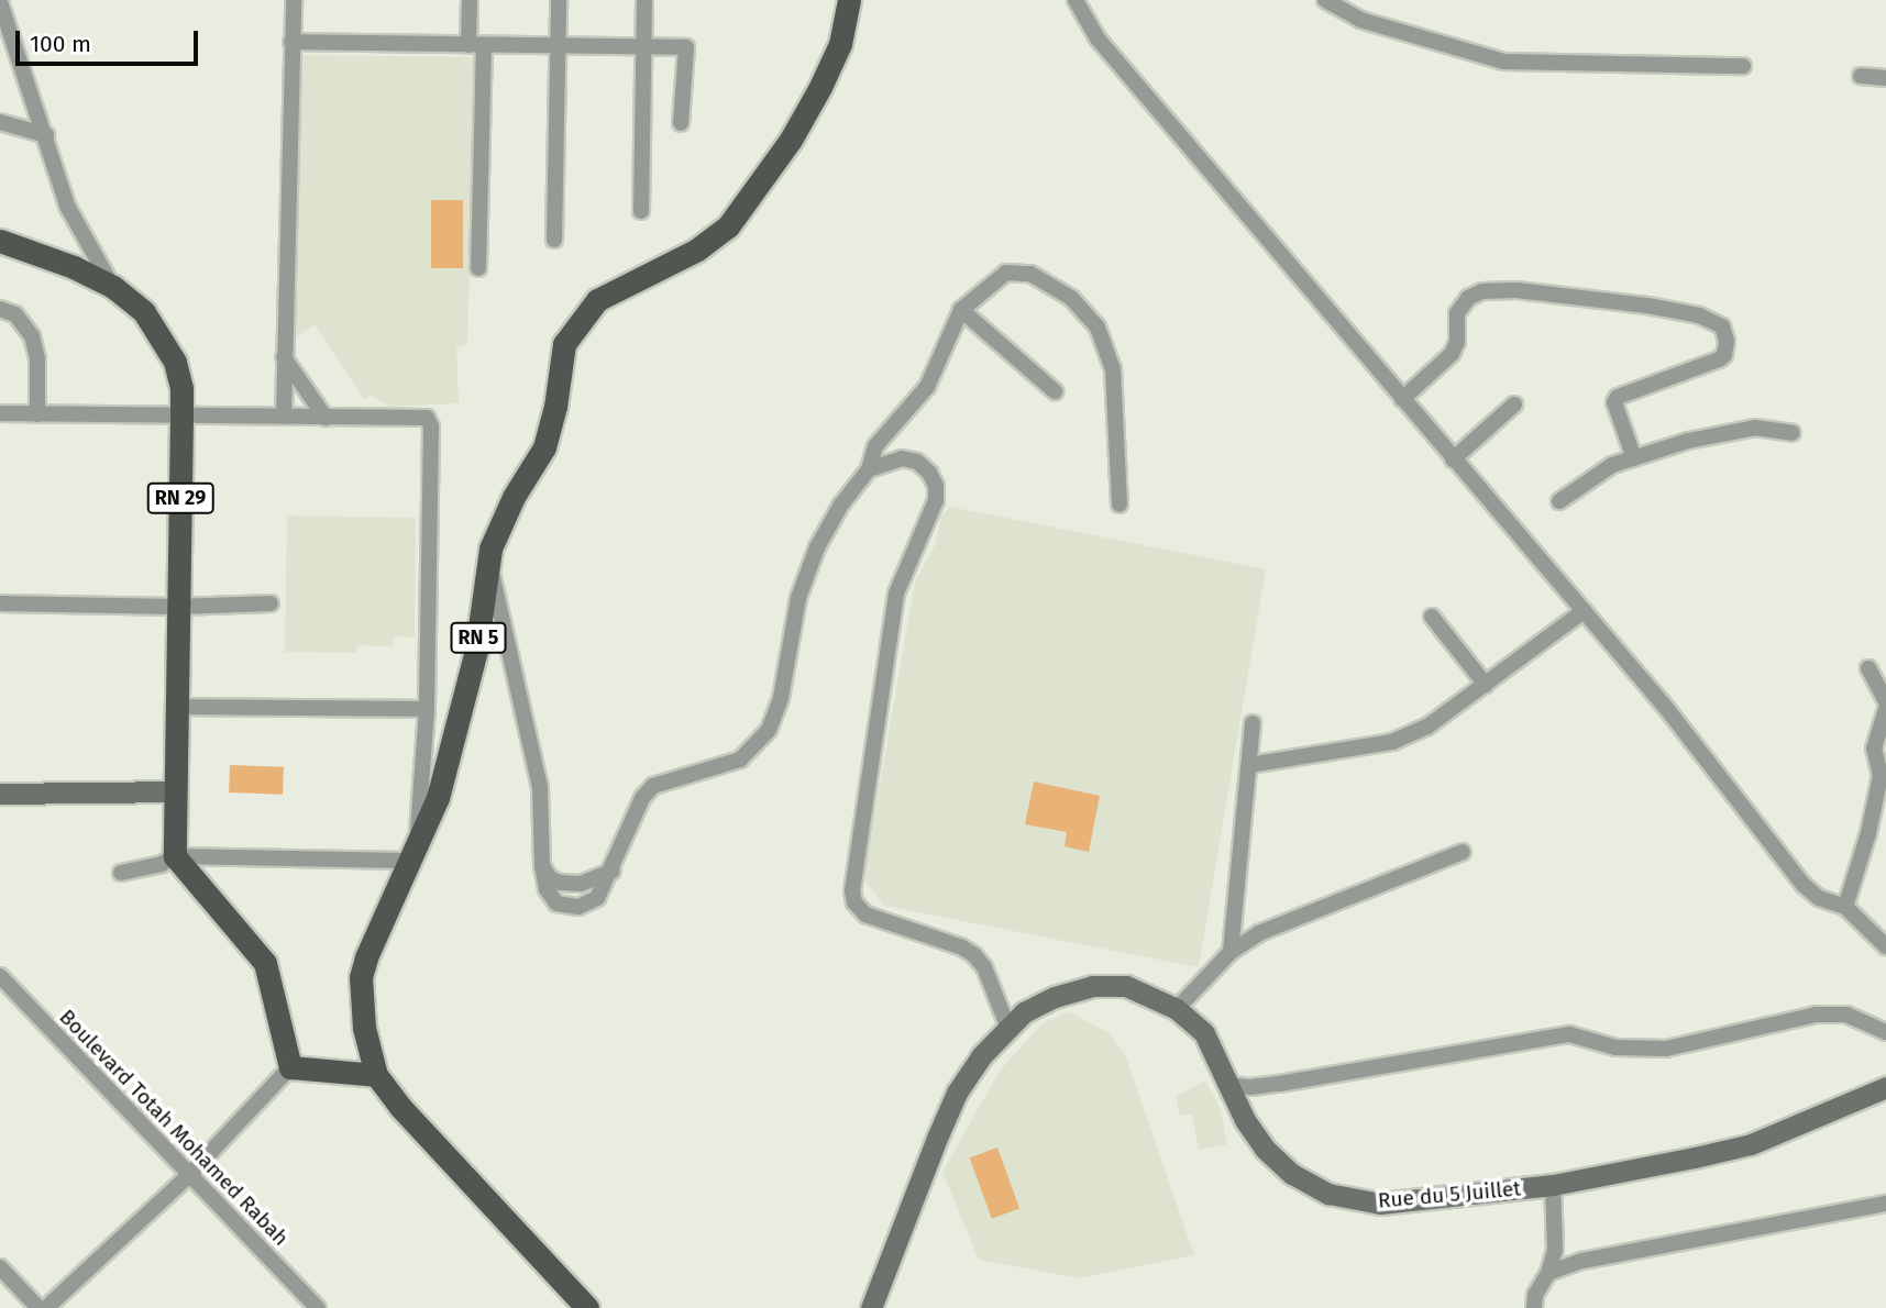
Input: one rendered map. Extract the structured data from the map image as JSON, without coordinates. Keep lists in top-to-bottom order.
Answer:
{
  "streets": {
    "main road": ["RN 29", "RN 5"],
    "street": ["Boulevard Totah Mohamed Rabah", "Rue du 5 Juillet"]
  },
  "scale_bar": "100 m"
}
